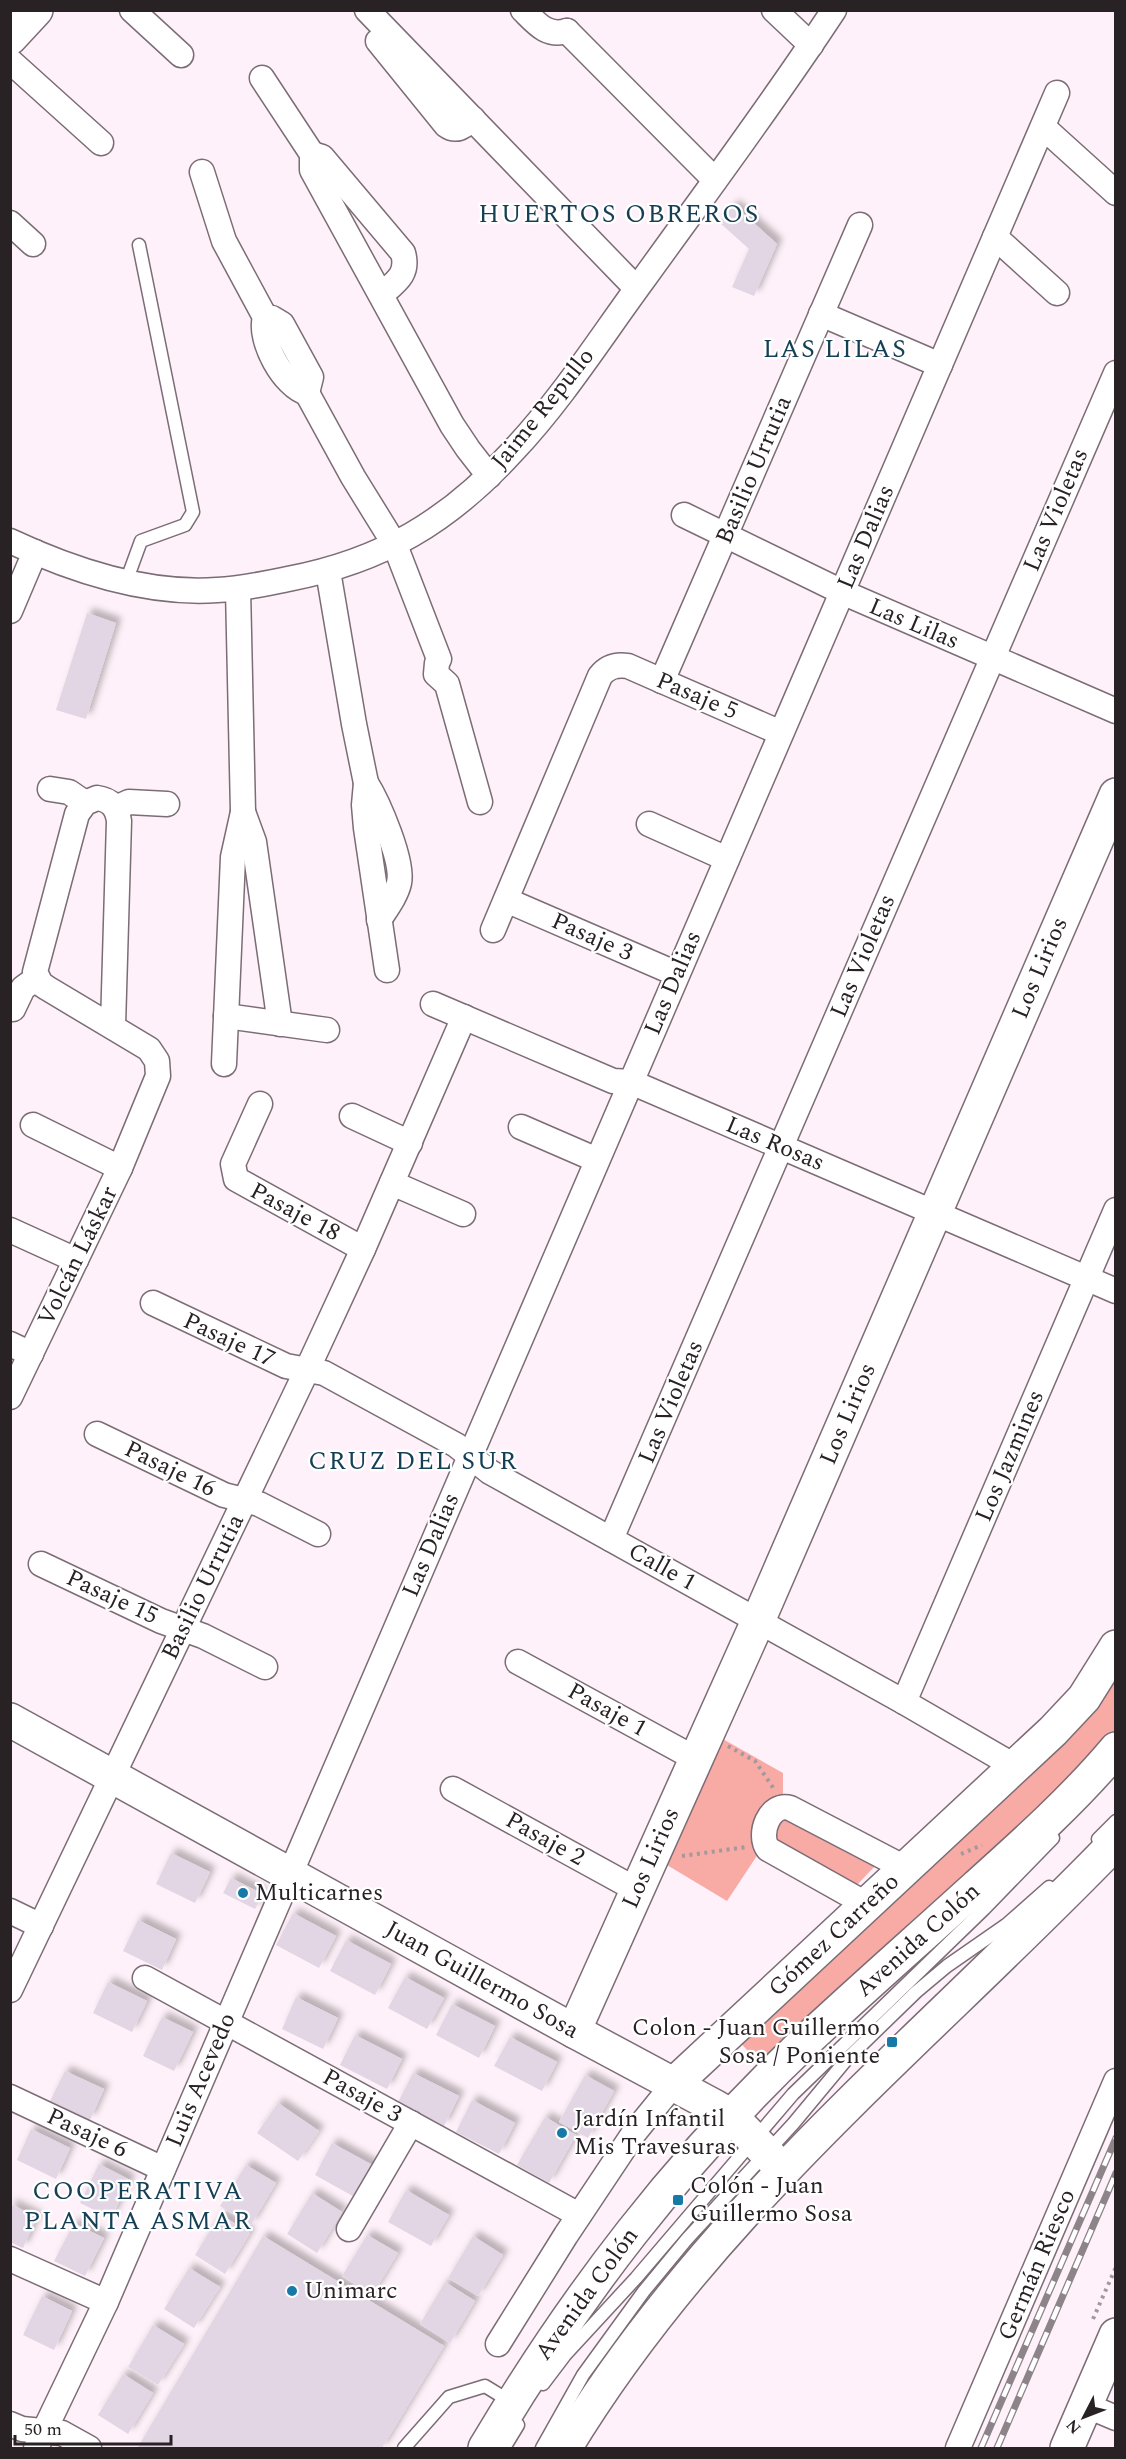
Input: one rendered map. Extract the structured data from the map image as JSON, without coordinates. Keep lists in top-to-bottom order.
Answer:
{
  "streets": {
    "street": [
      "Jaime Repullo",
      "Basilio Urrutia",
      "Las Violetas",
      "Las Dalias",
      "Las Lilas",
      "Pasaje 5",
      "Pasaje 3",
      "Los Lirios",
      "Las Rosas",
      "Pasaje 18",
      "Volcán Láskar",
      "Pasaje 17",
      "Los Jazmines",
      "Pasaje 16",
      "Calle 1",
      "Pasaje 15",
      "Pasaje 1",
      "Pasaje 2",
      "Gómez Carreño",
      "Avenida Colón",
      "Juan Guillermo Sosa",
      "Luis Acevedo",
      "Pasaje 6",
      "Germán Riesco"
    ]
  },
  "crossings": [
    ["Basilio Urrutia", "Las Lilas"],
    ["Basilio Urrutia", "Pasaje 5"],
    ["Basilio Urrutia", "Las Rosas"],
    ["Basilio Urrutia", "Pasaje 18"],
    ["Basilio Urrutia", "Pasaje 17"],
    ["Basilio Urrutia", "Pasaje 16"],
    ["Basilio Urrutia", "Calle 1"],
    ["Basilio Urrutia", "Pasaje 15"],
    ["Basilio Urrutia", "Juan Guillermo Sosa"],
    ["Las Violetas", "Las Lilas"],
    ["Las Violetas", "Las Rosas"],
    ["Las Violetas", "Calle 1"],
    ["Las Dalias", "Las Lilas"],
    ["Las Dalias", "Pasaje 5"],
    ["Las Dalias", "Pasaje 3"],
    ["Las Dalias", "Las Rosas"],
    ["Las Dalias", "Calle 1"],
    ["Las Dalias", "Juan Guillermo Sosa"],
    ["Las Dalias", "Luis Acevedo"],
    ["Pasaje 5", "Pasaje 3"],
    ["Pasaje 3", "Gómez Carreño"],
    ["Pasaje 3", "Luis Acevedo"],
    ["Los Lirios", "Las Rosas"],
    ["Los Lirios", "Calle 1"],
    ["Los Lirios", "Pasaje 1"],
    ["Los Lirios", "Pasaje 2"],
    ["Los Lirios", "Juan Guillermo Sosa"],
    ["Las Rosas", "Los Jazmines"],
    ["Pasaje 17", "Calle 1"],
    ["Los Jazmines", "Calle 1"],
    ["Calle 1", "Gómez Carreño"],
    ["Gómez Carreño", "Juan Guillermo Sosa"],
    ["Avenida Colón", "Juan Guillermo Sosa"],
    ["Juan Guillermo Sosa", "Luis Acevedo"],
    ["Luis Acevedo", "Pasaje 6"]
  ],
  "districts": [
    "HUERTOS OBREROS",
    "LAS LILAS",
    "CRUZ DEL SUR",
    "COOPERATIVA PLANTA ASMAR"
  ],
  "places": {
    "other": ["Multicarnes", "Jardín Infantil Mis Travesuras", "Unimarc"],
    "transit": ["Colon - Juan Guillermo Sosa / Poniente", "Colón - Juan Guillermo Sosa"]
  },
  "scale_bar": "50 m",
  "north": "bottom left"
}
